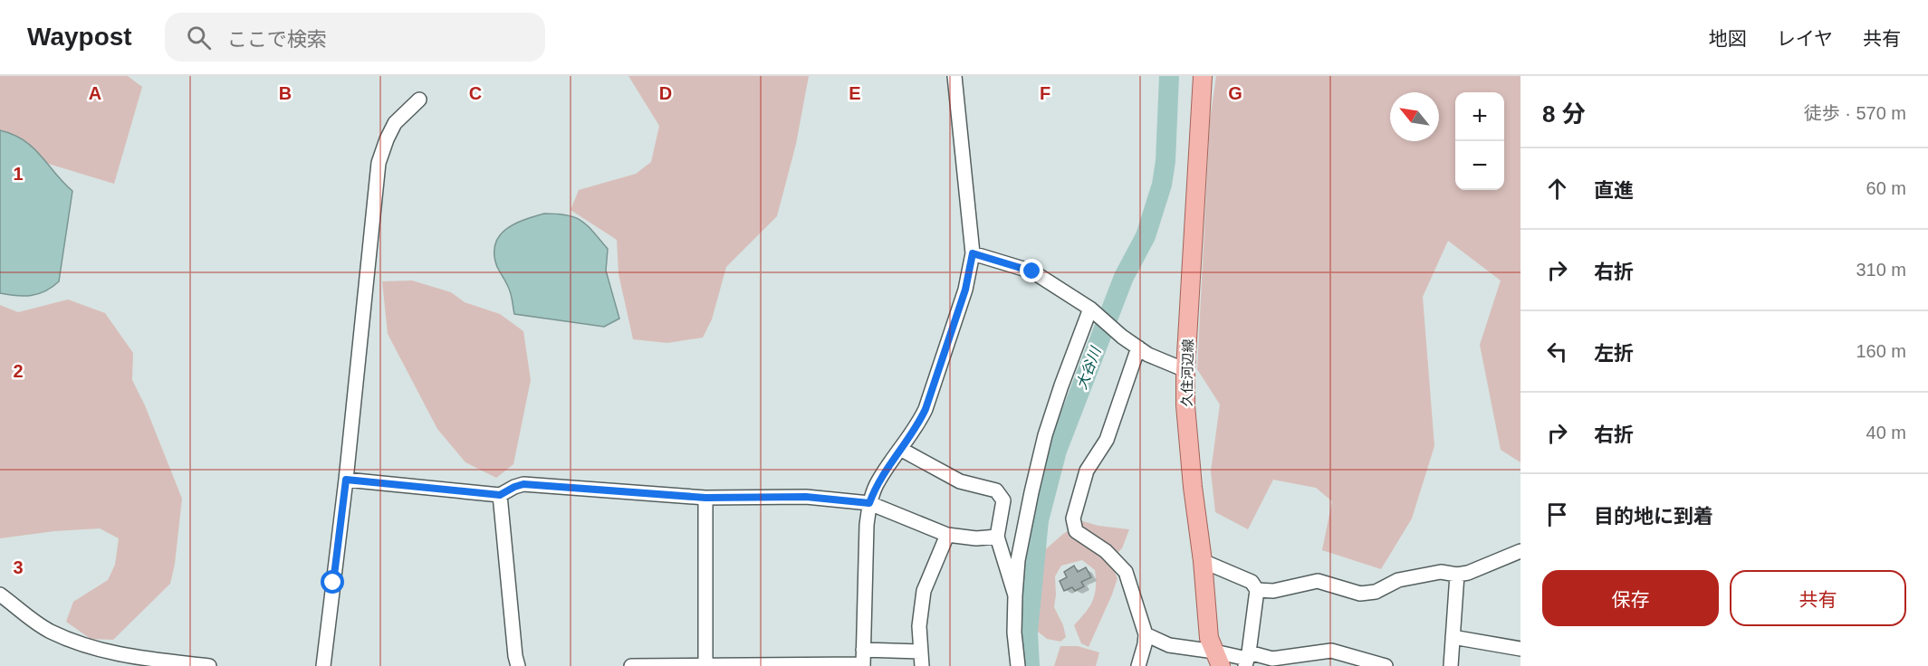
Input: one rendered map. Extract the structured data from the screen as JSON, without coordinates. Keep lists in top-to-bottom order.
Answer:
{
  "streets": {
    "main road": ["久住河辺線"]
  },
  "water": ["大谷川"],
  "north": "top left",
  "page": {
    "header": "Waypost",
    "search": "ここで検索",
    "nav": ["地図", "レイヤ", "共有"],
    "heading": ["8 分", "徒歩 · 570 m"],
    "map_buttons": ["+", "−"],
    "list": [
      ["直進", "60 m"],
      ["右折", "310 m"],
      ["左折", "160 m"],
      ["右折", "40 m"],
      "目的地に到着"
    ],
    "buttons": ["保存", "共有"]
  },
  "grid": {
    "columns": [
      "A",
      "B",
      "C",
      "D",
      "E",
      "F",
      "G"
    ],
    "rows": ["1", "2", "3"]
  }
}
